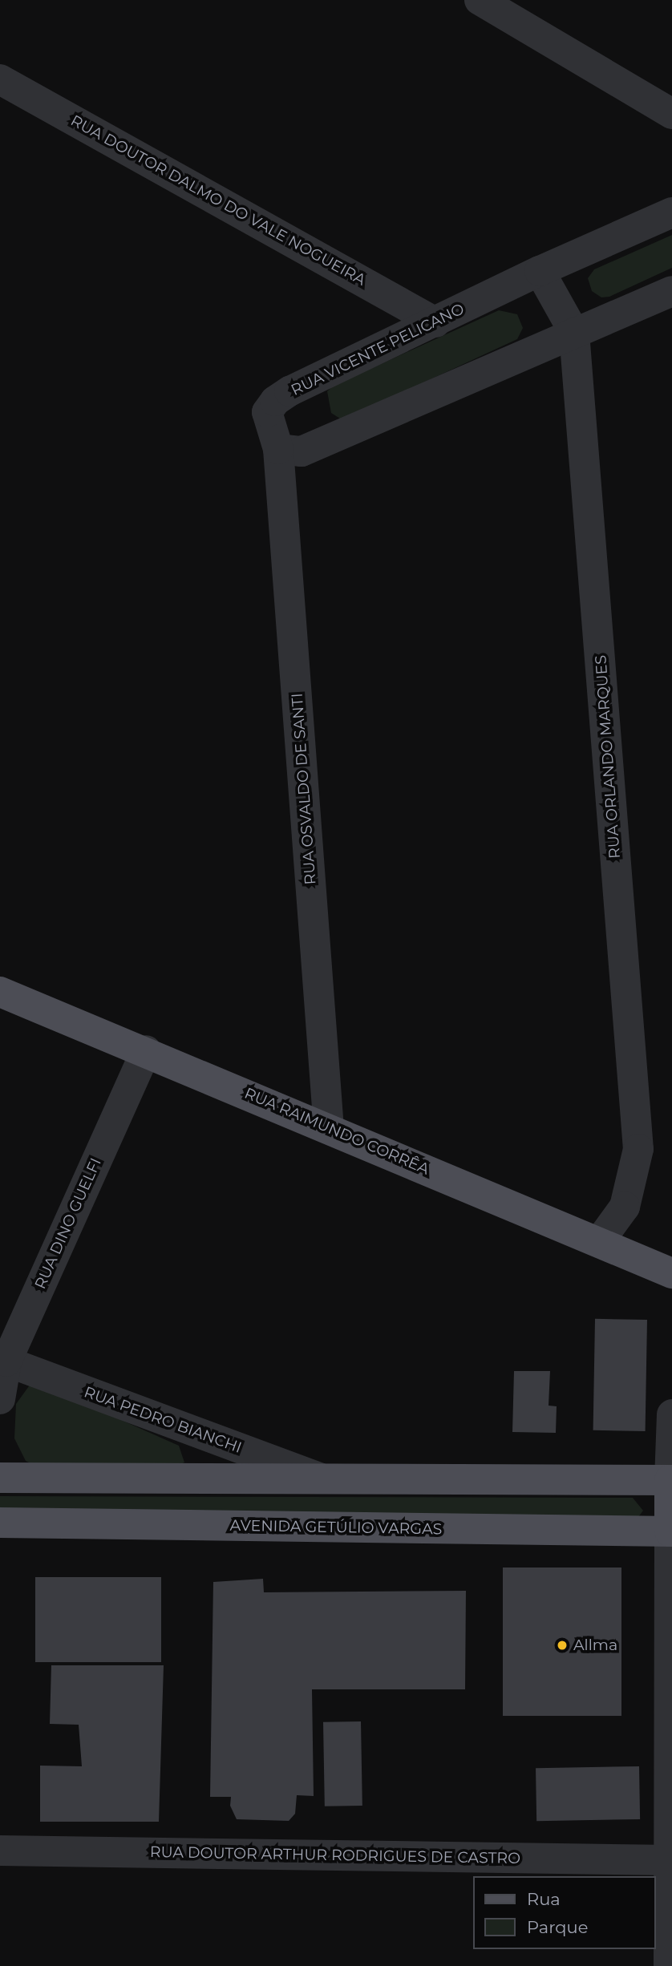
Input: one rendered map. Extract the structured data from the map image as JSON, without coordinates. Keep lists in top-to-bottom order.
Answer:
{
  "streets": {
    "main road": ["RUA RAIMUNDO CORRÊA", "AVENIDA GETÚLIO VARGAS"],
    "street": [
      "RUA DOUTOR DALMO DO VALE NOGUEIRA",
      "RUA VICENTE PELICANO",
      "RUA ORLANDO MARQUES",
      "RUA OSVALDO DE SANTI",
      "RUA DINO GUELFI",
      "RUA PEDRO BIANCHI",
      "RUA DOUTOR ARTHUR RODRIGUES DE CASTRO"
    ]
  },
  "crossings": [
    ["RUA DOUTOR DALMO DO VALE NOGUEIRA", "RUA VICENTE PELICANO"],
    ["RUA VICENTE PELICANO", "RUA ORLANDO MARQUES"],
    ["RUA VICENTE PELICANO", "RUA OSVALDO DE SANTI"],
    ["RUA ORLANDO MARQUES", "RUA RAIMUNDO CORRÊA"],
    ["RUA OSVALDO DE SANTI", "RUA RAIMUNDO CORRÊA"],
    ["RUA RAIMUNDO CORRÊA", "RUA DINO GUELFI"],
    ["RUA DINO GUELFI", "RUA PEDRO BIANCHI"]
  ],
  "places": ["Allma"],
  "legend": ["Rua", "Parque"]
}
